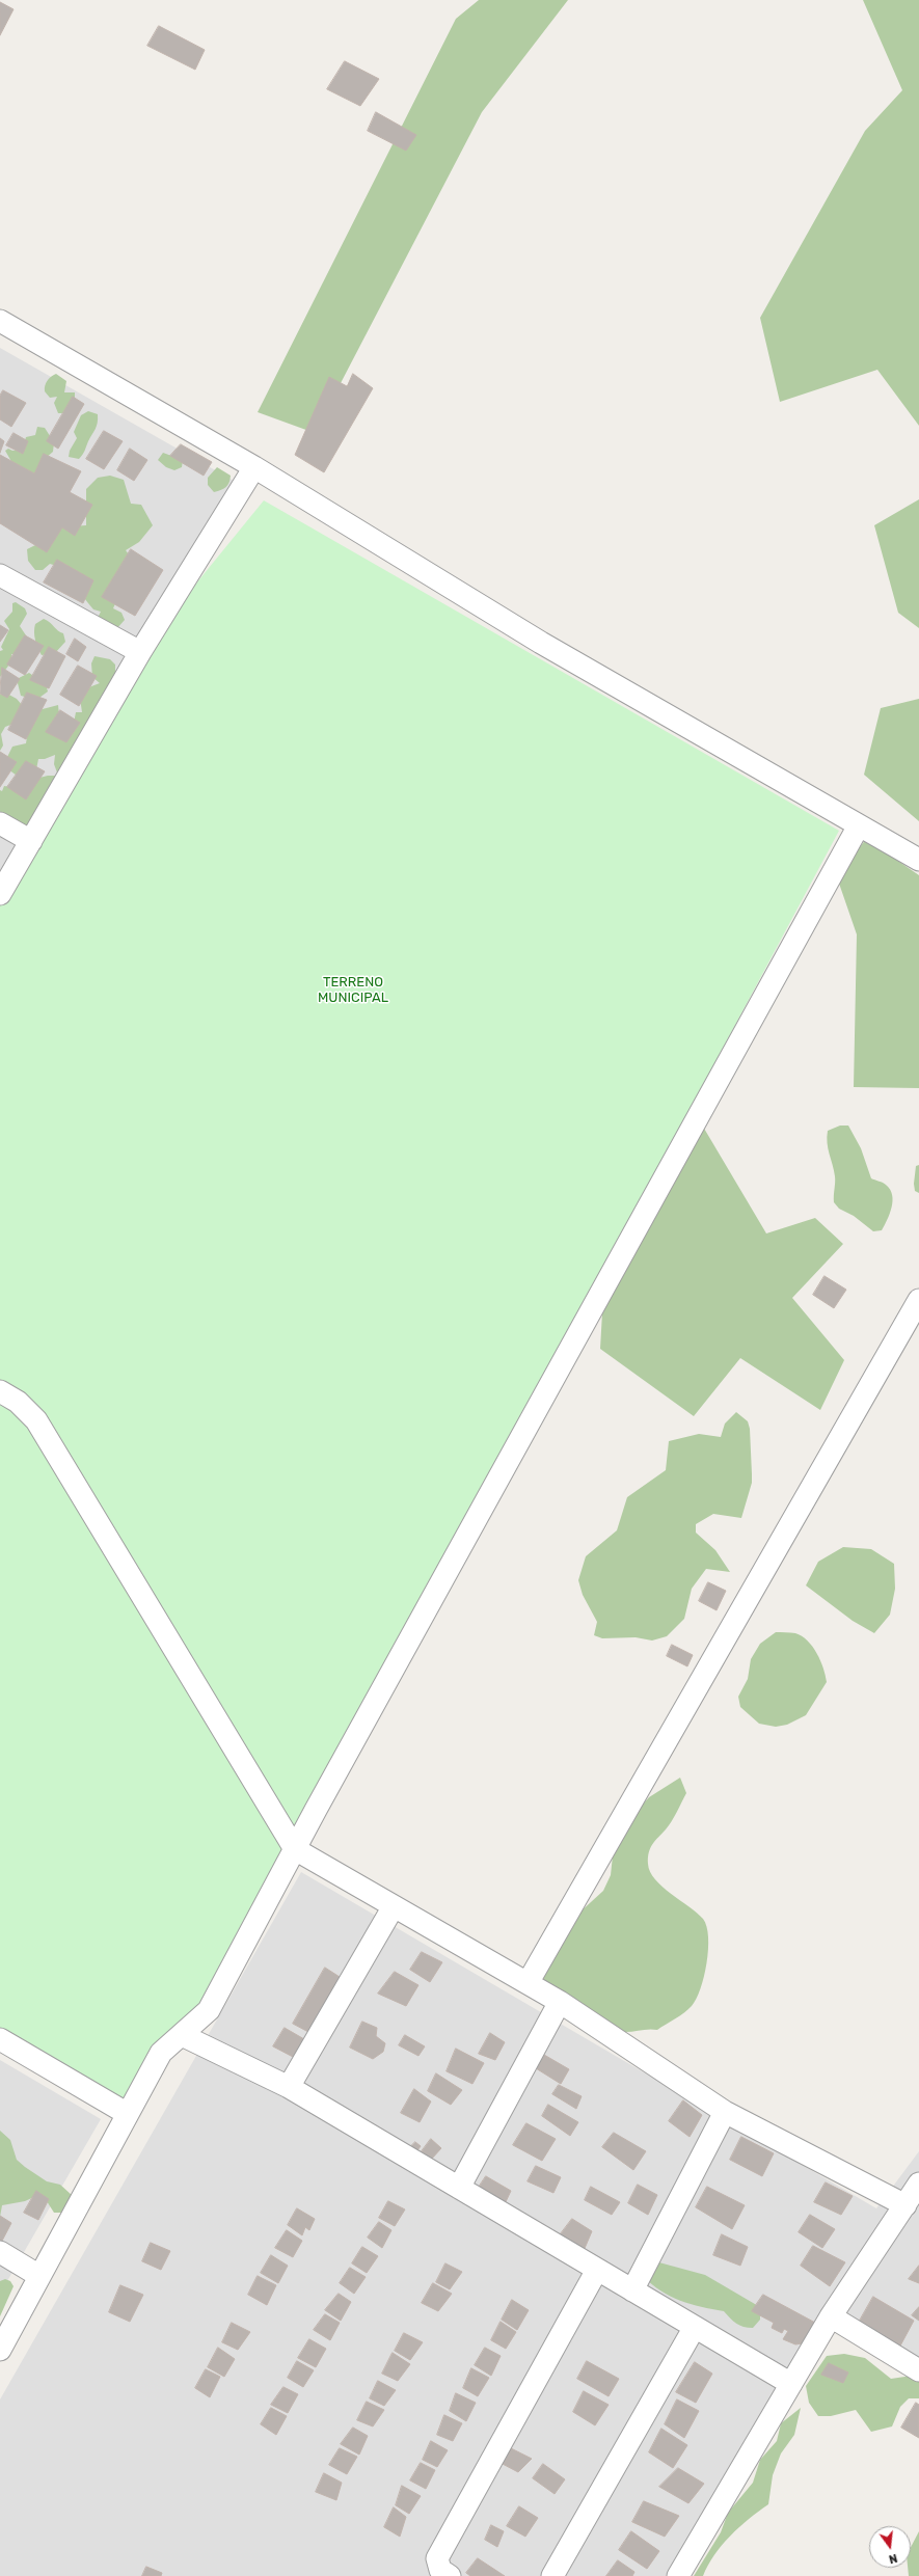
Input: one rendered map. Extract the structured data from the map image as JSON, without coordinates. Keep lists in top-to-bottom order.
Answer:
{
  "parks": ["TERRENO MUNICIPAL"],
  "north": "bottom"
}
